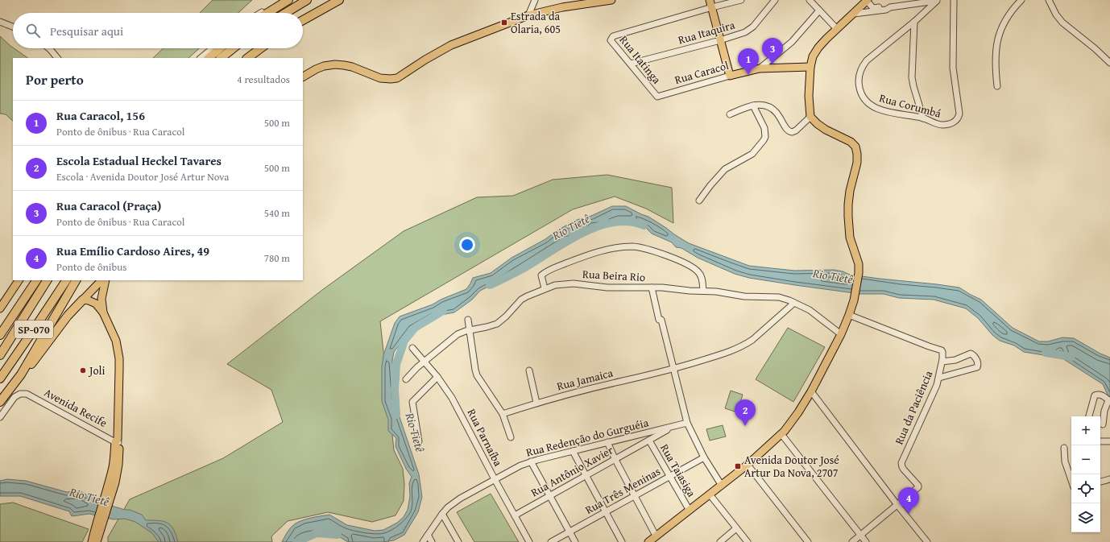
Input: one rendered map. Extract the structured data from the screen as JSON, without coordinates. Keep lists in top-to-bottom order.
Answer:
{
  "streets": {
    "highway": ["SP-070"],
    "main road": ["Rua Caracol"],
    "street": [
      "Rua Itaquira",
      "Rua Itatinga",
      "Rua Corumbá",
      "Rua Beira Rio",
      "Rua Jamaica",
      "Avenida Recife",
      "Rua da Paciência",
      "Rua Parnaíba",
      "Rua Redenção do Gurguéia",
      "Rua Taiasiga",
      "Rua Antônio Xavier",
      "Rua Três Meninas"
    ]
  },
  "crossings": [
    ["Rua Itaquira", "Rua Itatinga"],
    ["Rua Itatinga", "Rua Caracol"],
    ["Rua Beira Rio", "Rua Jamaica"],
    ["Rua Beira Rio", "Rua Parnaíba"],
    ["Rua Parnaíba", "Rua Redenção do Gurguéia"],
    ["Rua Parnaíba", "Rua Antônio Xavier"],
    ["Rua Redenção do Gurguéia", "Rua Antônio Xavier"],
    ["Rua Taiasiga", "Rua Antônio Xavier"],
    ["Rua Taiasiga", "Rua Três Meninas"]
  ],
  "water": ["Rio Tietê"],
  "places": {
    "transit": ["Estrada da Olaria, 605", "Avenida Doutor José Artur Da Nova, 2707"],
    "other": ["Joli"]
  },
  "page": {
    "search": "Pesquisar aqui",
    "pins": [
      "3",
      "1",
      "2",
      "4"
    ],
    "heading": ["Por perto", "4 resultados"],
    "list": [
      {
        "mark": "1",
        "name": "Rua Caracol, 156",
        "note": "Ponto de ônibus · Rua Caracol",
        "value": "500 m"
      },
      {
        "mark": "2",
        "name": "Escola Estadual Heckel Tavares",
        "note": "Escola · Avenida Doutor José Artur Nova",
        "value": "500 m"
      },
      {
        "mark": "3",
        "name": "Rua Caracol (Praça)",
        "note": "Ponto de ônibus · Rua Caracol",
        "value": "540 m"
      },
      {
        "mark": "4",
        "name": "Rua Emílio Cardoso Aires, 49",
        "note": "Ponto de ônibus",
        "value": "780 m"
      }
    ],
    "map_buttons": ["+", "−"]
  }
}
